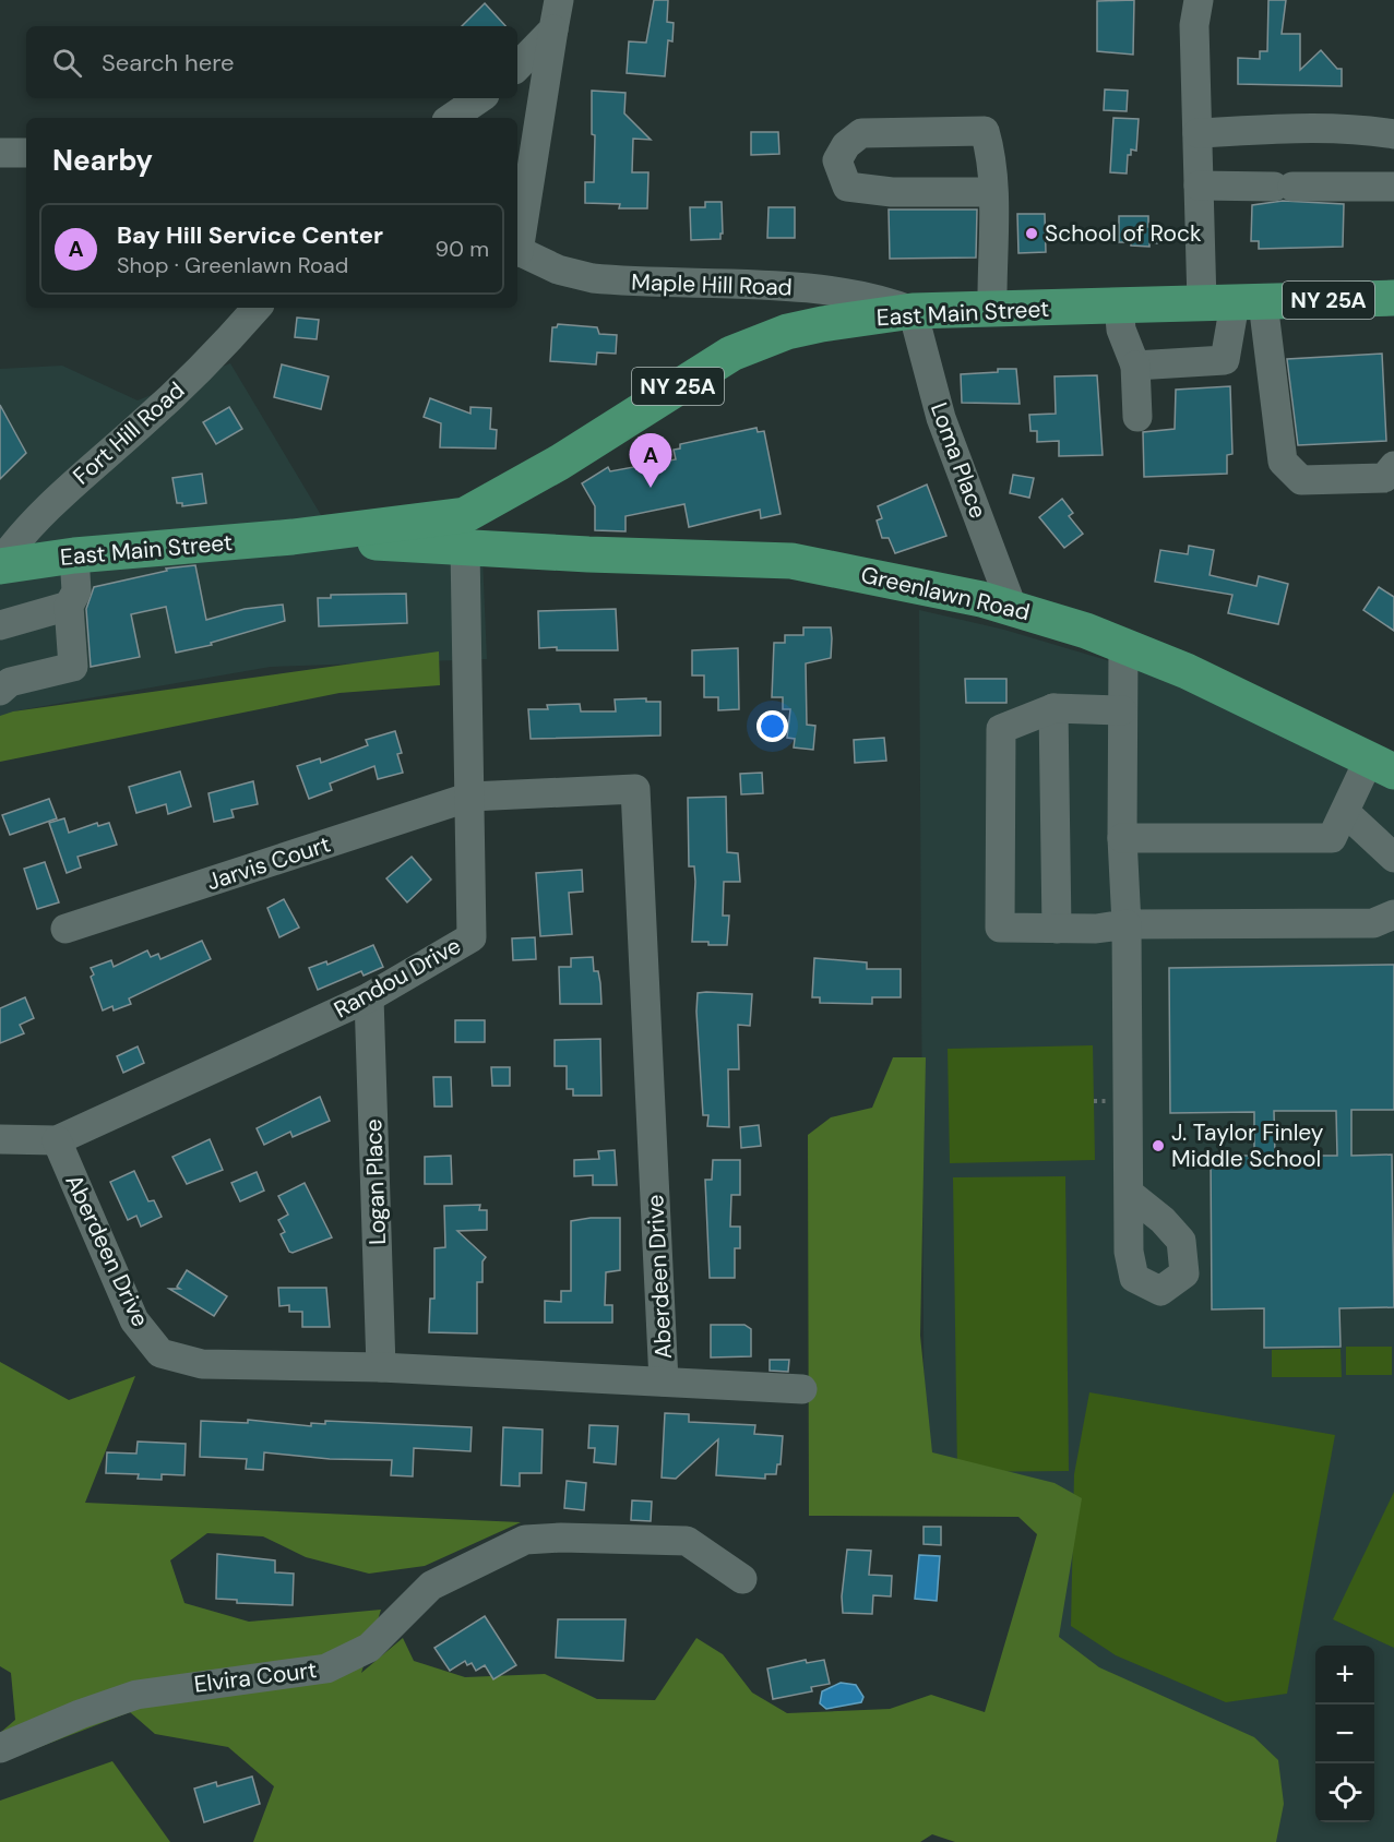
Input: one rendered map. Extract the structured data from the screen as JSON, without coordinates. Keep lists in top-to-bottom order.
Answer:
{
  "streets": {
    "main road": ["NY 25A", "East Main Street", "Greenlawn Road"],
    "street": [
      "Maple Hill Road",
      "Fort Hill Road",
      "Loma Place",
      "Jarvis Court",
      "Randou Drive",
      "Logan Place",
      "Aberdeen Drive",
      "Elvira Court"
    ]
  },
  "crossings": [
    ["Maple Hill Road", "East Main Street"],
    ["Maple Hill Road", "Loma Place"],
    ["East Main Street", "Fort Hill Road"],
    ["East Main Street", "Loma Place"],
    ["East Main Street", "Greenlawn Road"],
    ["East Main Street", "Randou Drive"],
    ["Loma Place", "Greenlawn Road"],
    ["Greenlawn Road", "Randou Drive"],
    ["Jarvis Court", "Randou Drive"],
    ["Jarvis Court", "Aberdeen Drive"],
    ["Randou Drive", "Logan Place"],
    ["Randou Drive", "Aberdeen Drive"],
    ["Logan Place", "Aberdeen Drive"]
  ],
  "places": ["School of Rock", "J. Taylor Finley Middle School"],
  "page": {
    "search": "Search here",
    "heading": "Nearby",
    "list": [
      {
        "mark": "A",
        "name": "Bay Hill Service Center",
        "note": "Shop · Greenlawn Road",
        "value": "90 m"
      }
    ],
    "pins": "A",
    "map_buttons": ["+", "−"]
  }
}
